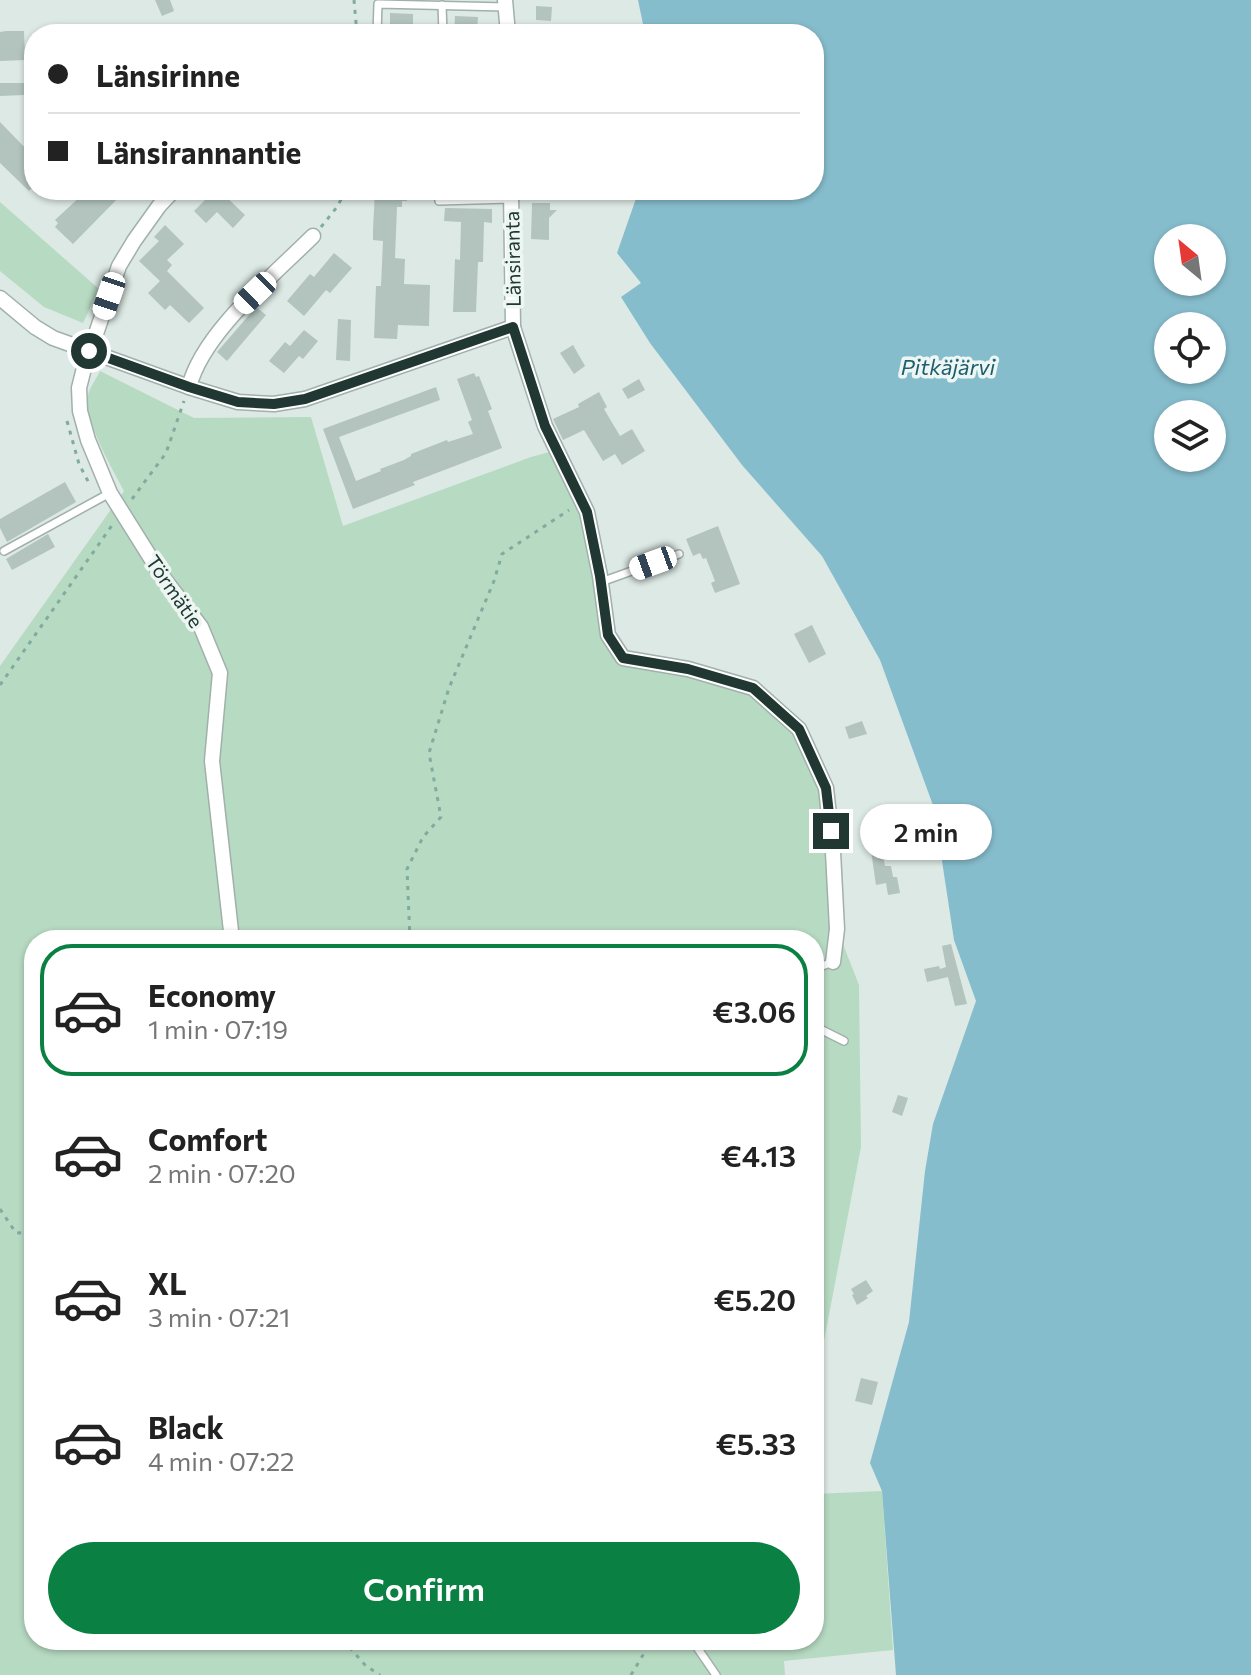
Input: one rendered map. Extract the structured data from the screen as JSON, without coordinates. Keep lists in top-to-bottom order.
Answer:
{
  "streets": {
    "street": ["Länsiranta", "Törmätie"]
  },
  "water": ["Pitkäjärvi"],
  "north": "top left",
  "page": {
    "banner": ["Länsirinne", "Länsirannantie"],
    "bubble": "2 min",
    "list": [
      {
        "name": "Economy",
        "note": "1 min · 07:19",
        "value": "€3.06"
      },
      {
        "name": "Comfort",
        "note": "2 min · 07:20",
        "value": "€4.13"
      },
      {
        "name": "XL",
        "note": "3 min · 07:21",
        "value": "€5.20"
      },
      {
        "name": "Black",
        "note": "4 min · 07:22",
        "value": "€5.33"
      }
    ],
    "buttons": "Confirm"
  }
}
